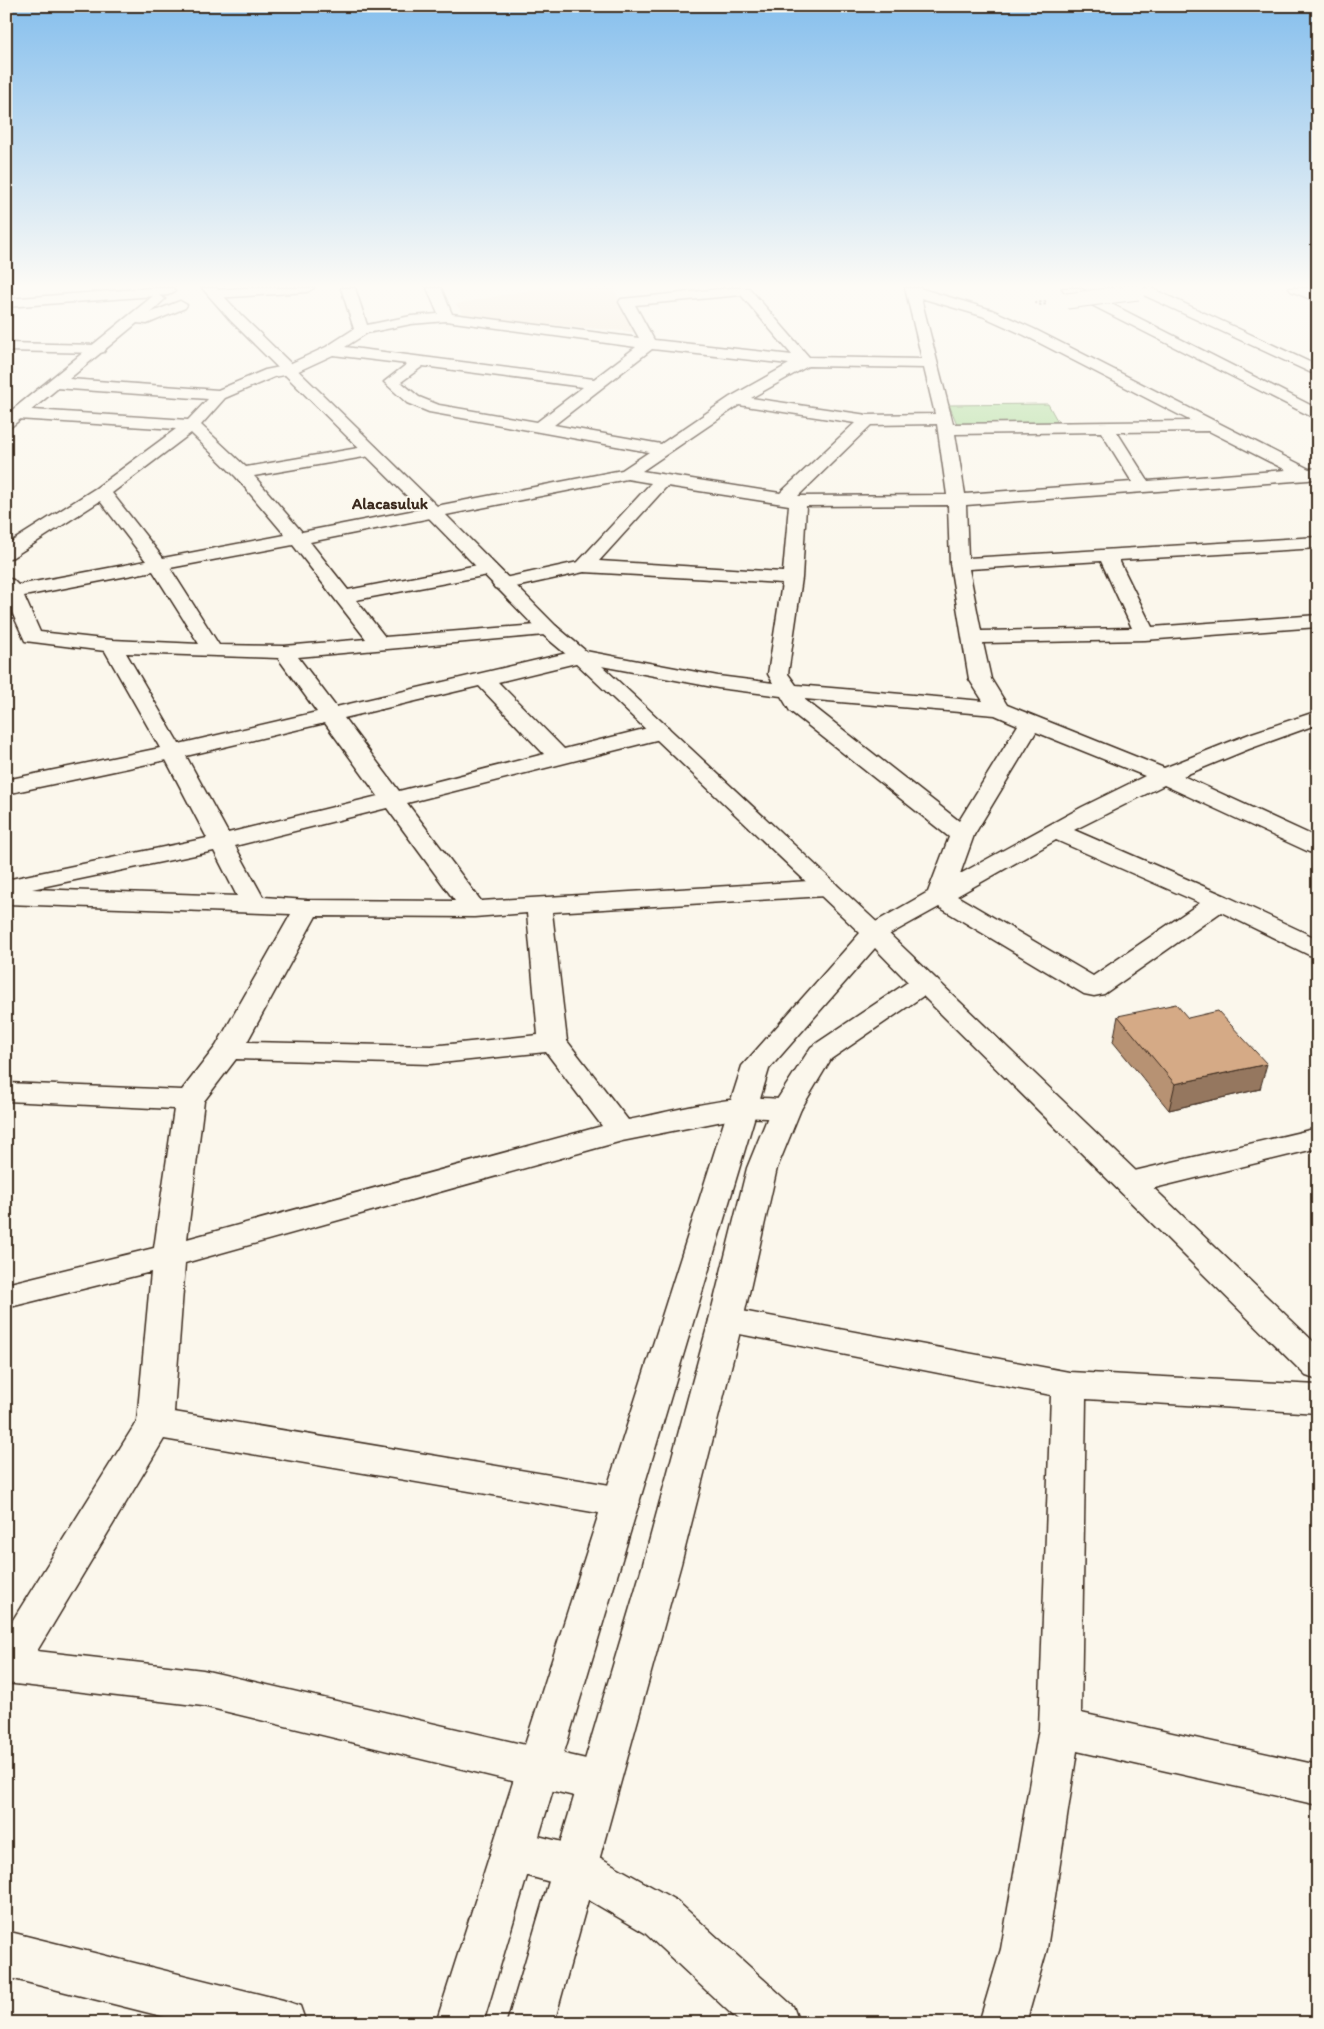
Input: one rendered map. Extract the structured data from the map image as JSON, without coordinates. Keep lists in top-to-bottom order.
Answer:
{
  "districts": ["Alacasuluk"]
}
